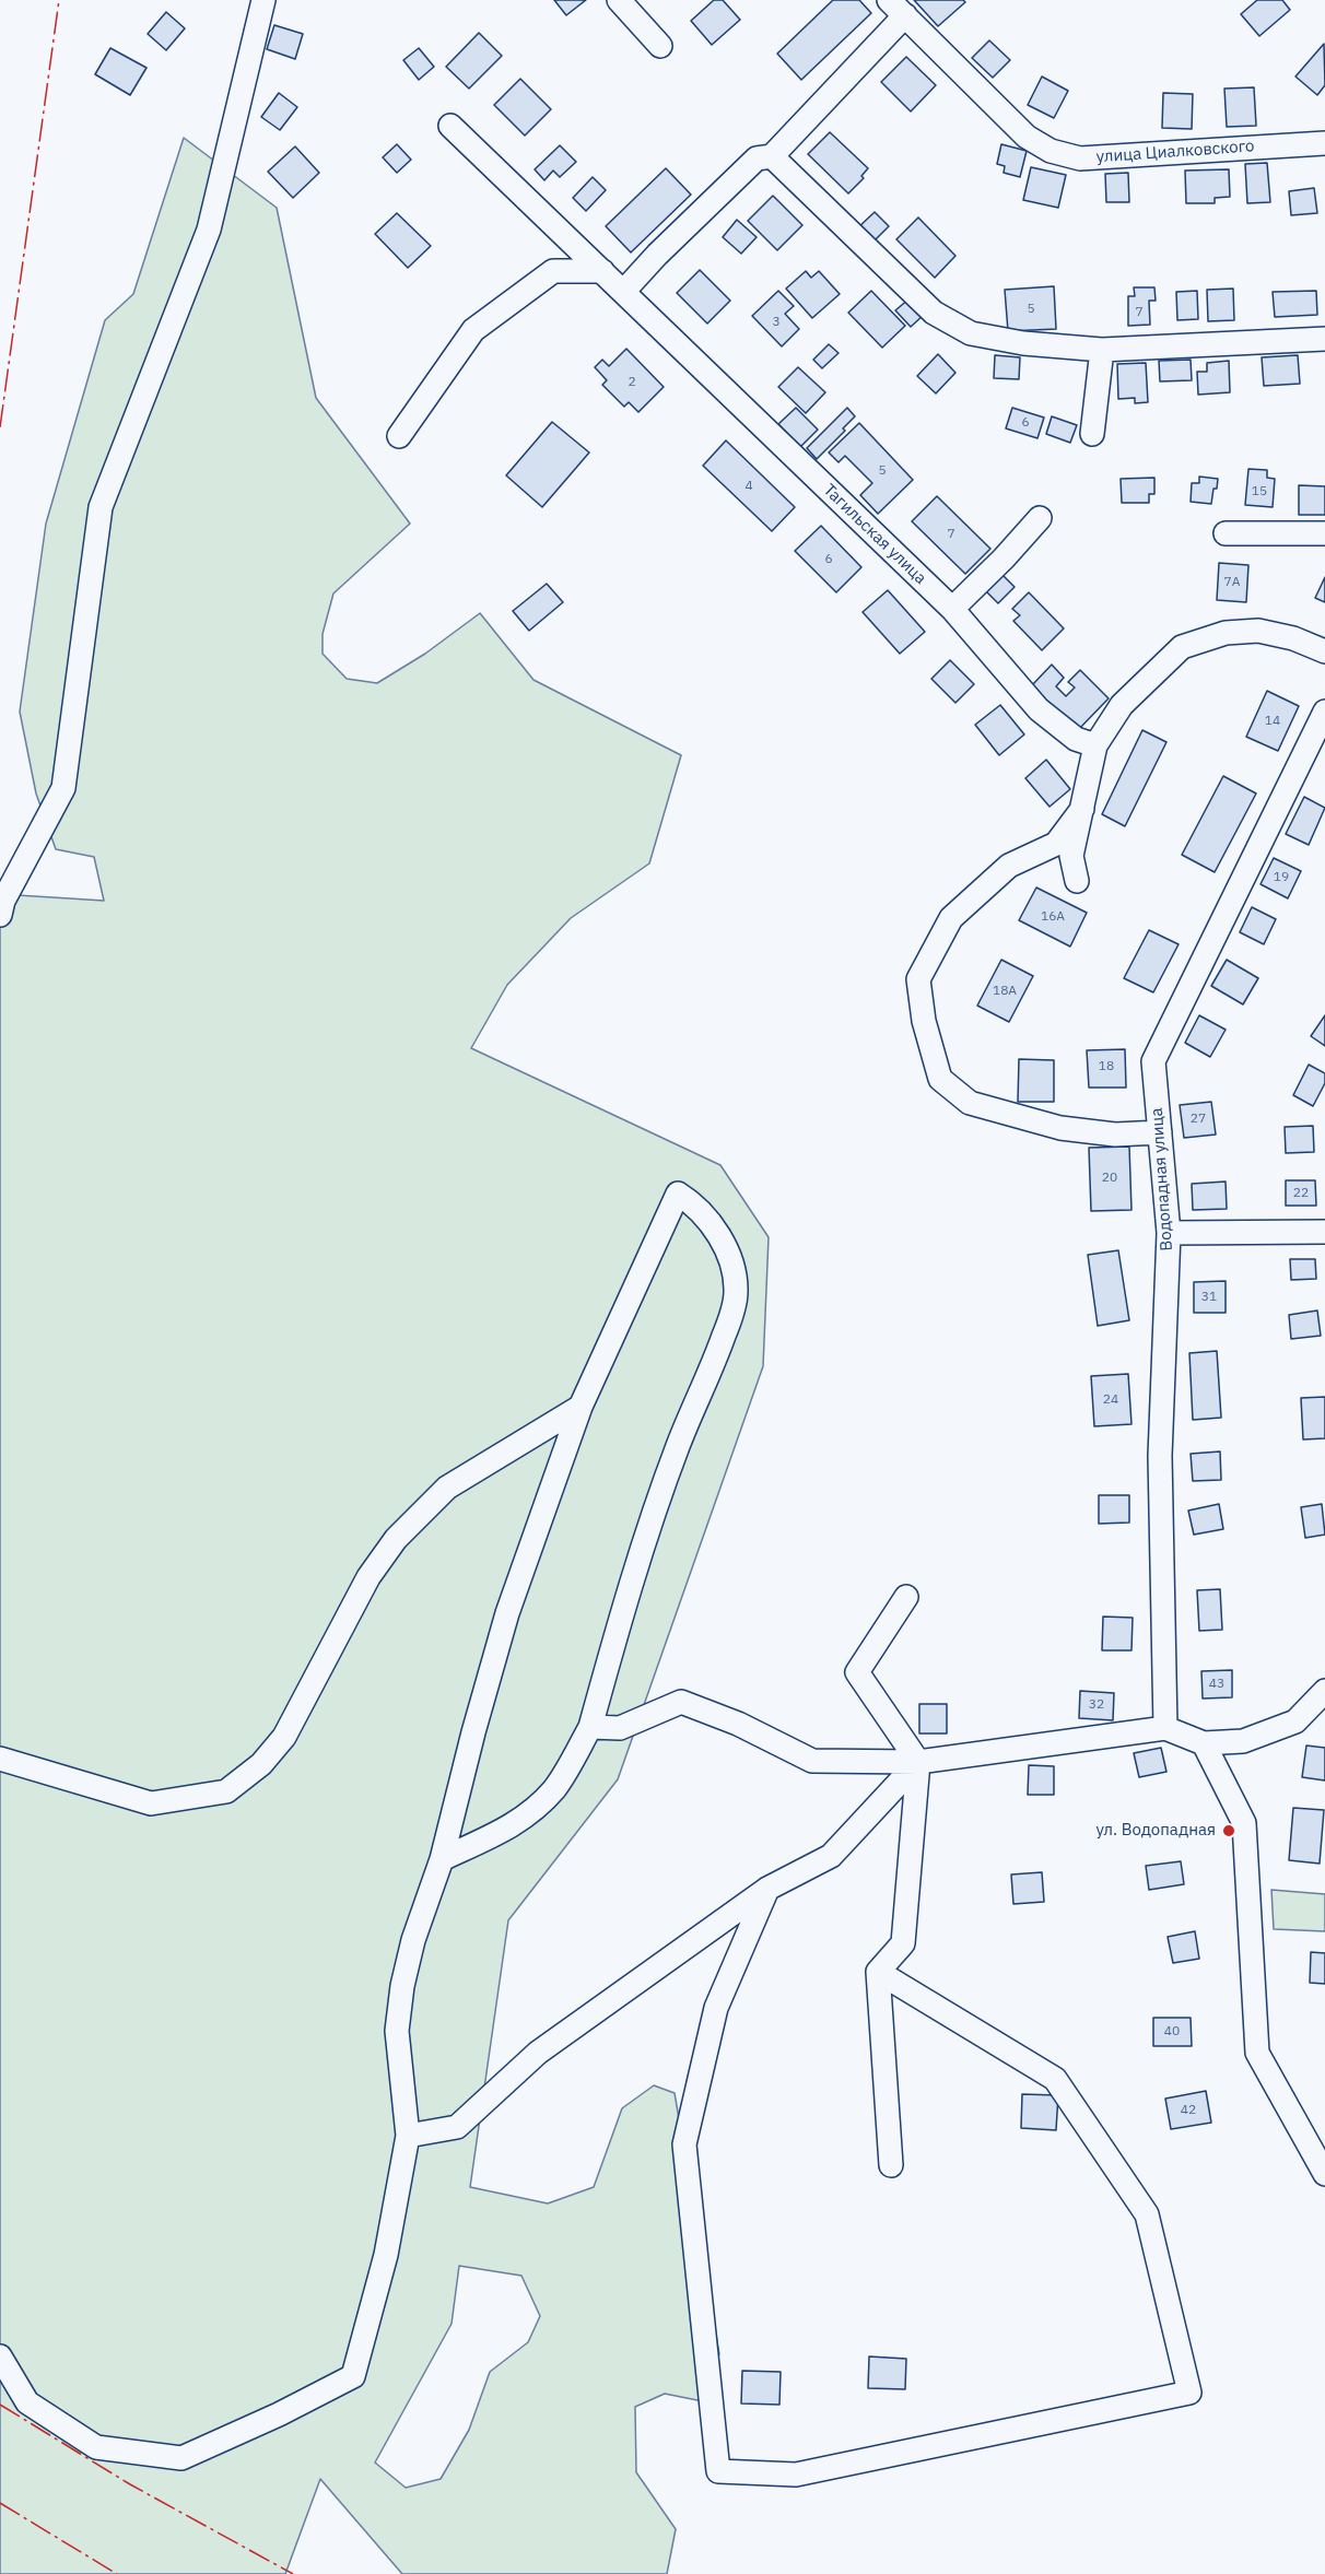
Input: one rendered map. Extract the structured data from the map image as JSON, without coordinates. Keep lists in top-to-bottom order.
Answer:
{
  "streets": {
    "street": ["улица Циалковского", "Тагильская улица", "Водопадная улица"]
  },
  "places": ["ул. Водопадная"],
  "house_numbers": [
    "5",
    "7",
    "3",
    "2",
    "6",
    "5",
    "4",
    "15",
    "7",
    "6",
    "7А",
    "14",
    "19",
    "16А",
    "18А",
    "18",
    "27",
    "20",
    "22",
    "31",
    "24",
    "43",
    "32",
    "40",
    "42"
  ]
}
